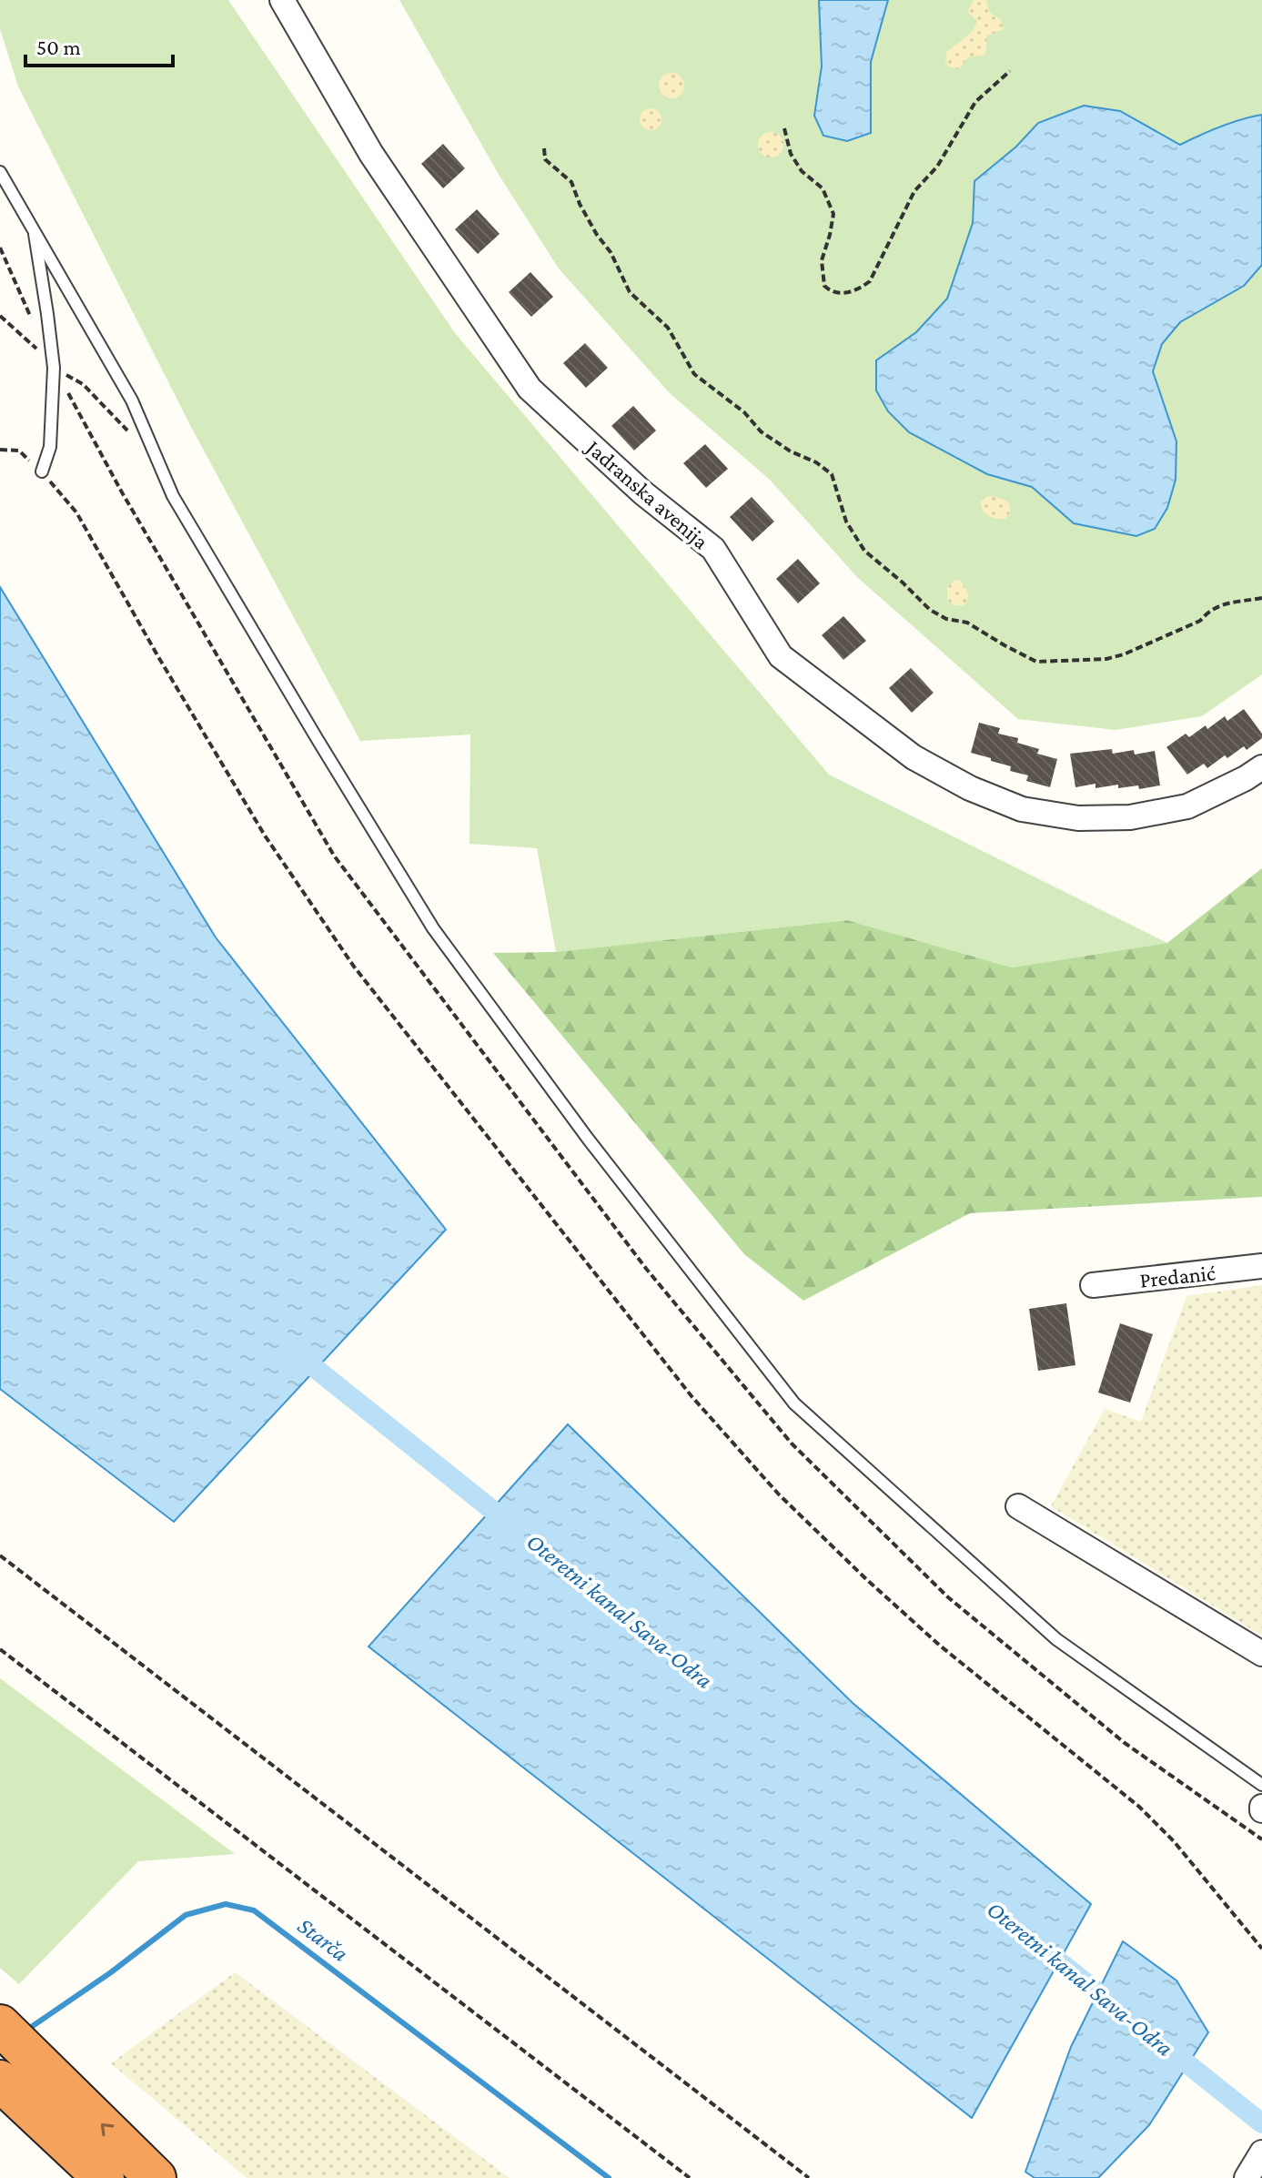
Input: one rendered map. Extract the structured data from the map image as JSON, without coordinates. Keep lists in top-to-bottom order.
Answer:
{
  "streets": {
    "street": ["Jadranska avenija", "Predanić"]
  },
  "water": ["Oteretni kanal Sava-Odra", "Starča"],
  "scale_bar": "50 m"
}
